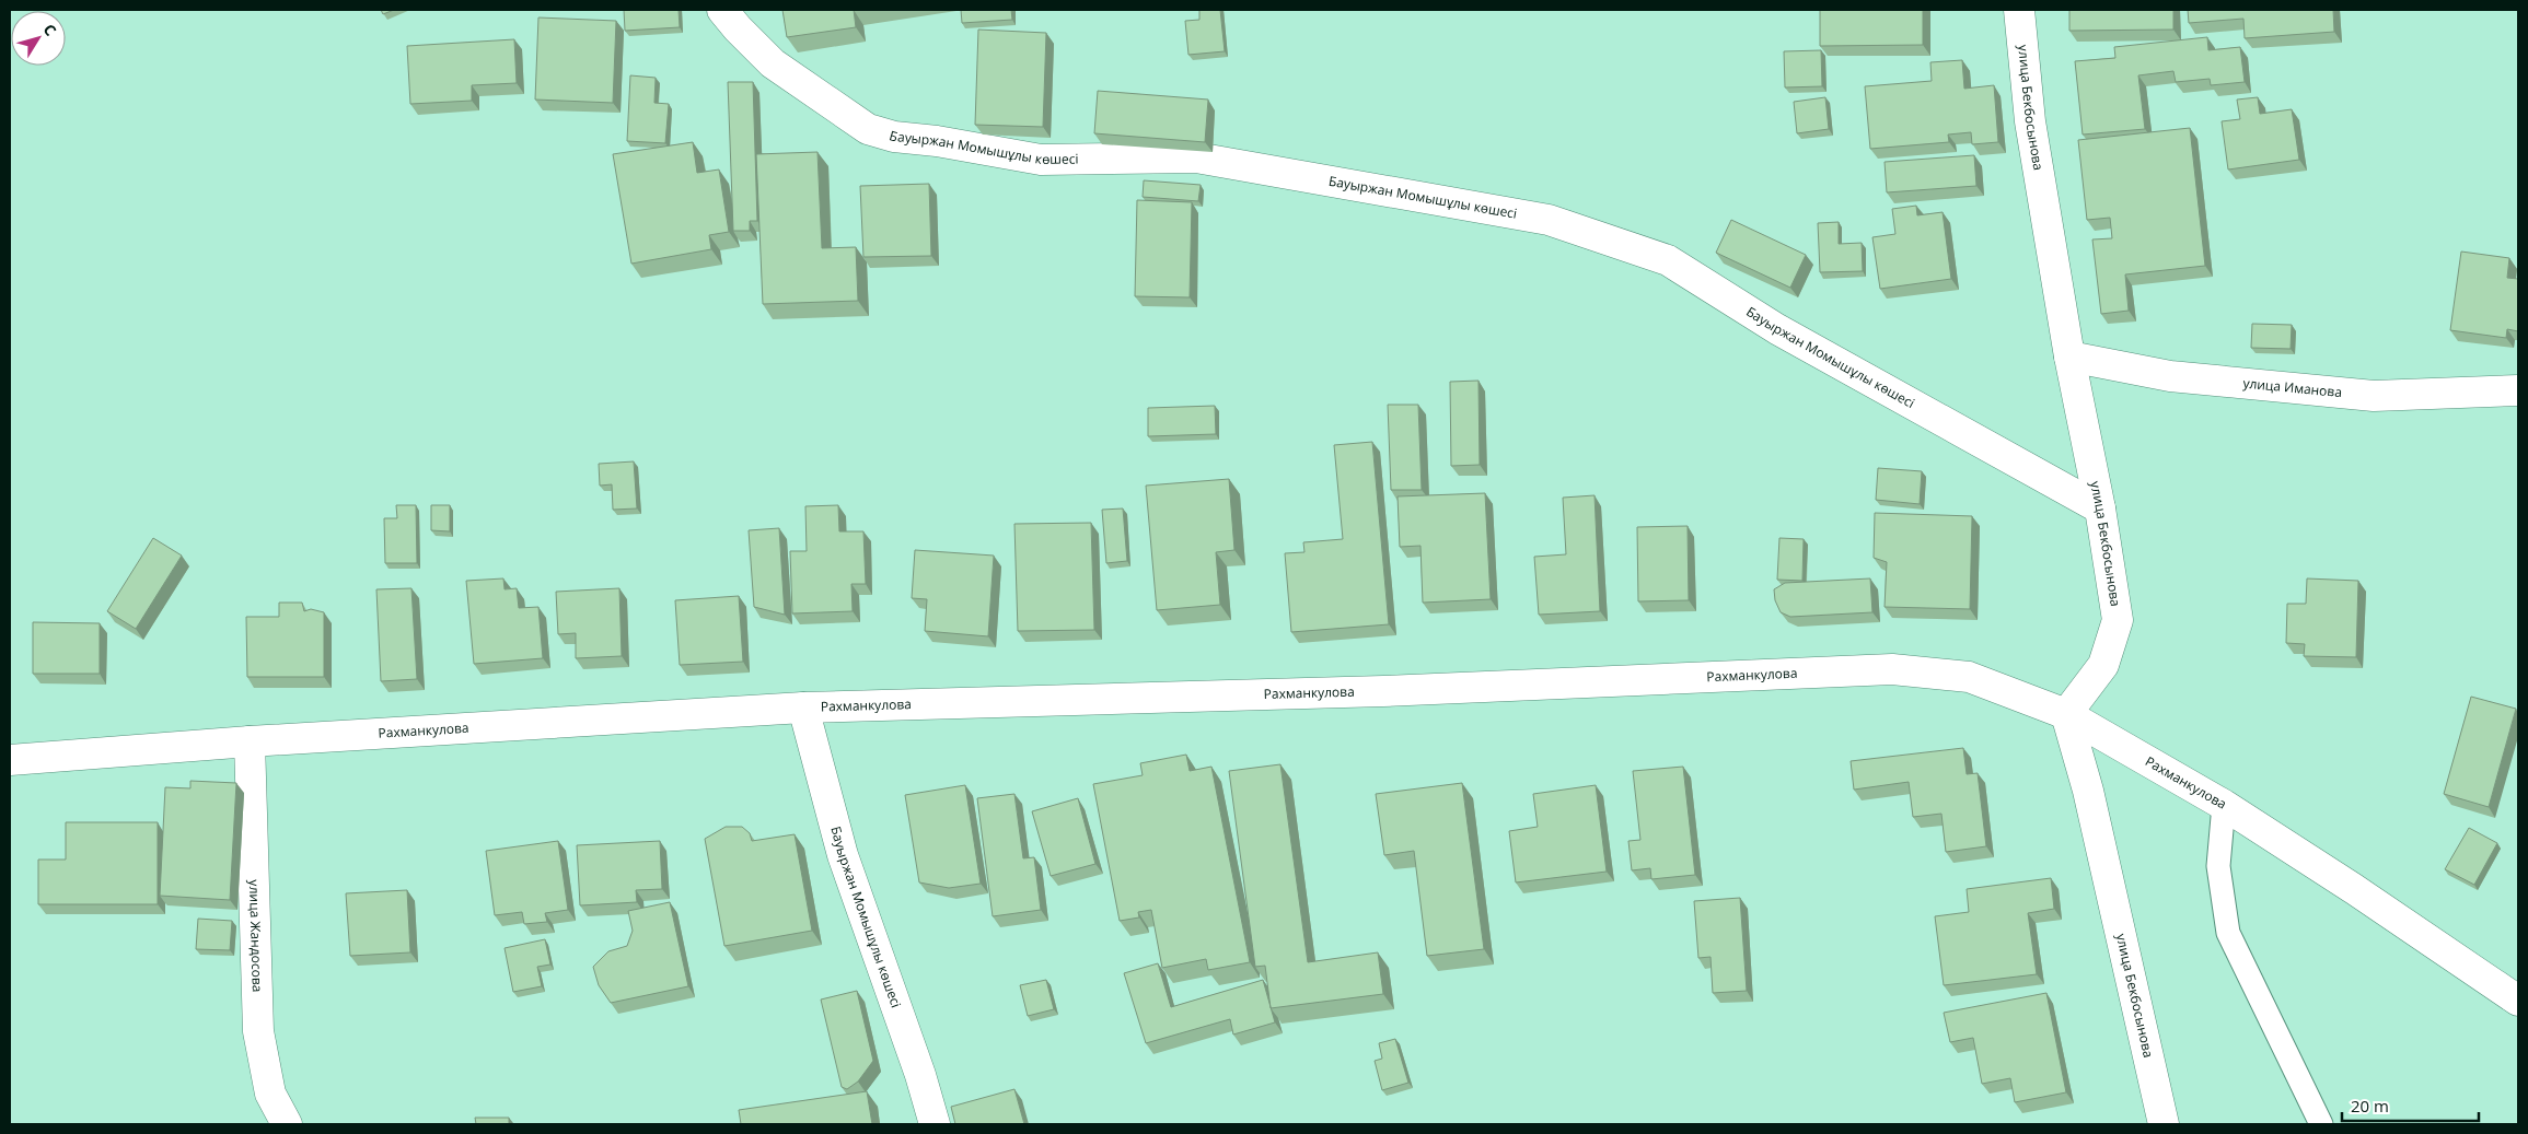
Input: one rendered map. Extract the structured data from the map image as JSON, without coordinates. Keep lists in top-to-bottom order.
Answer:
{
  "streets": {
    "street": [
      "улица Бекбосынова",
      "Бауыржан Момышұлы көшесі",
      "улица Иманова",
      "Рахманкулова",
      "улица Жандосова"
    ]
  },
  "crossings": [
    ["улица Бекбосынова", "Бауыржан Момышұлы көшесі"],
    ["улица Бекбосынова", "улица Иманова"],
    ["улица Бекбосынова", "Рахманкулова"],
    ["Бауыржан Момышұлы көшесі", "Рахманкулова"],
    ["Рахманкулова", "улица Жандосова"]
  ],
  "scale_bar": "20 m",
  "north": "top right"
}
